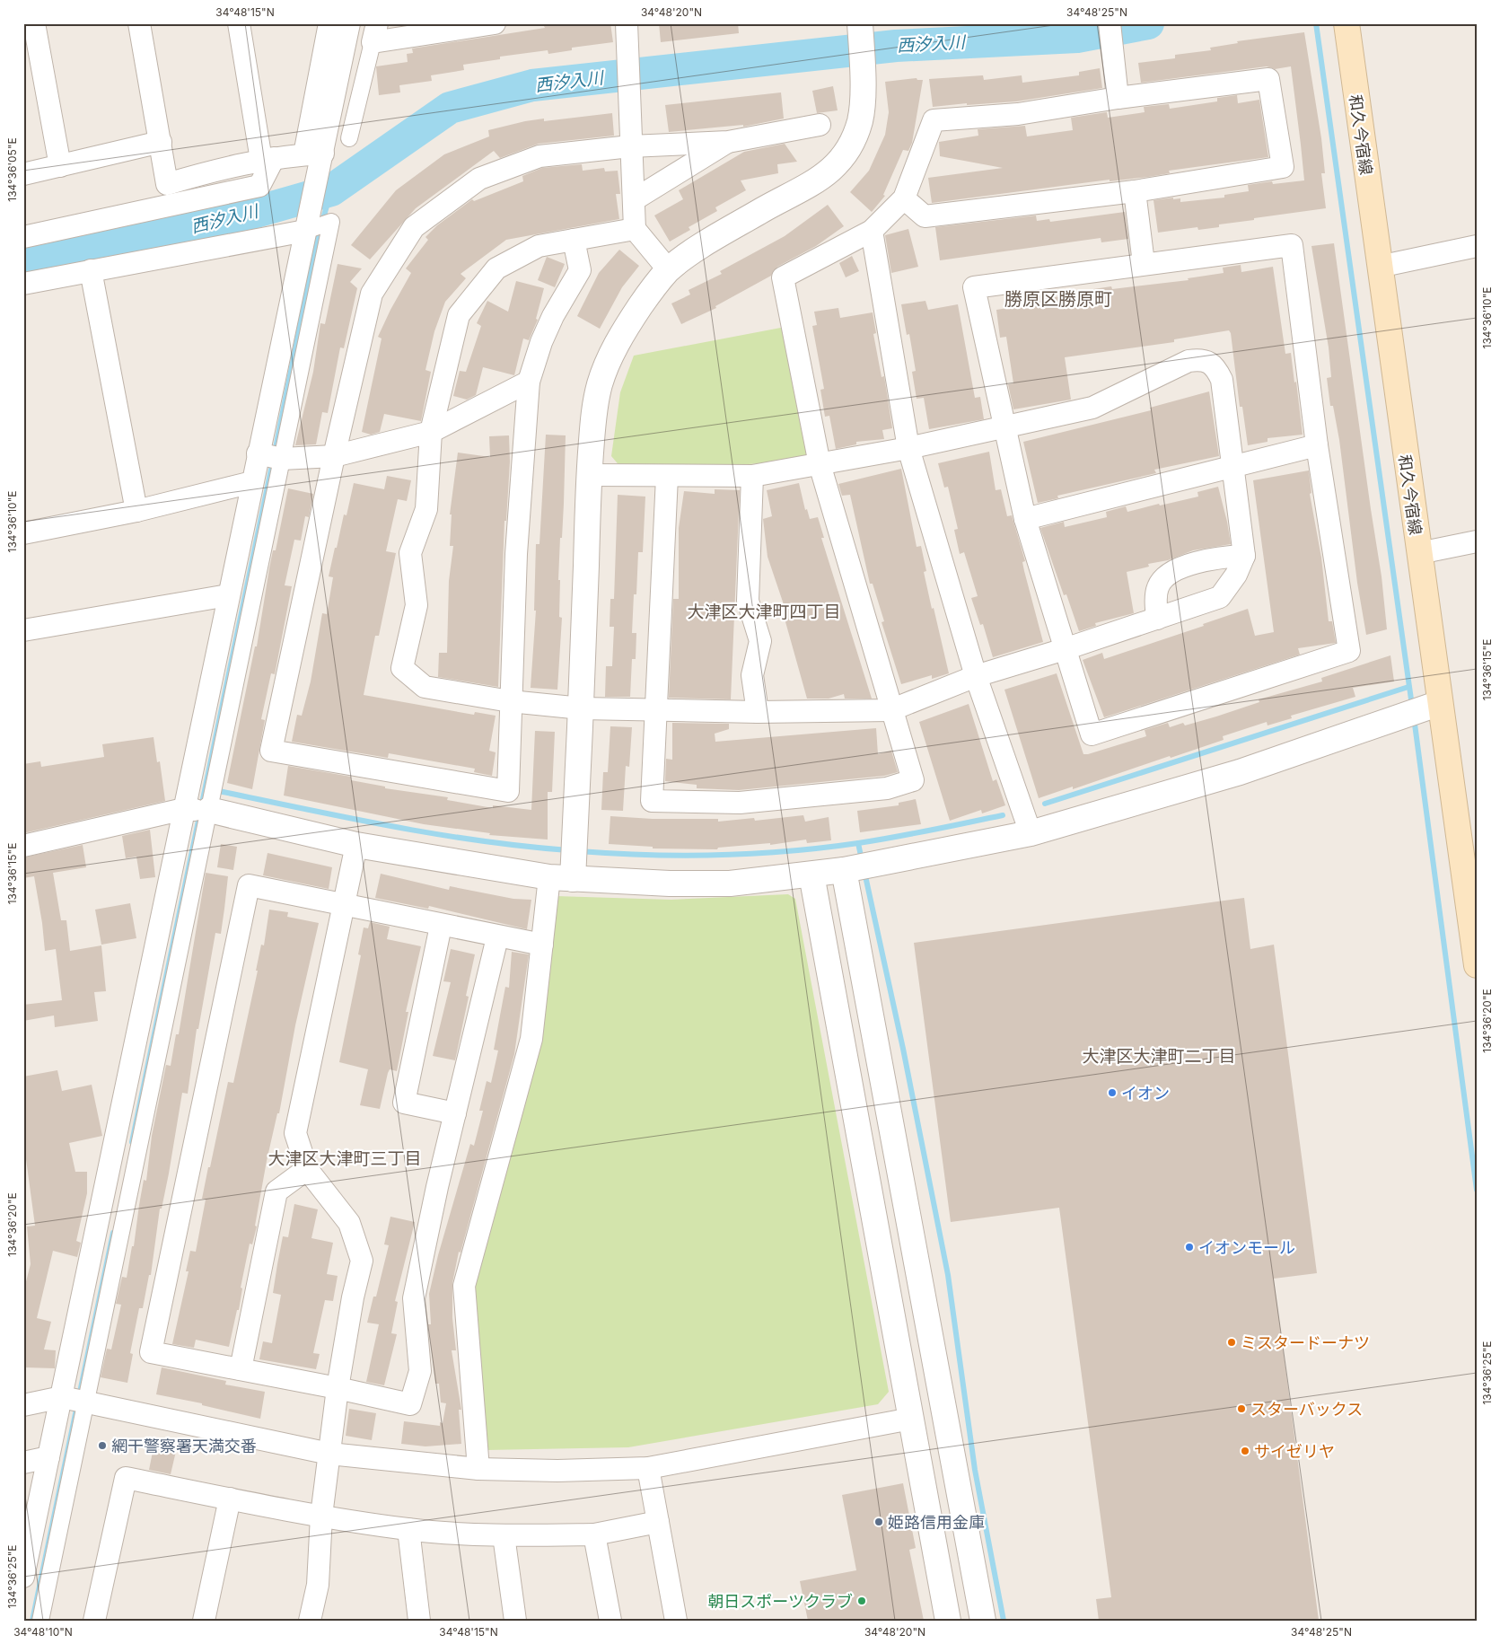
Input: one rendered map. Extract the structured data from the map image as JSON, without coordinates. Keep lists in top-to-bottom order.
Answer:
{
  "streets": {
    "main road": ["和久今宿線"]
  },
  "districts": [
    "勝原区勝原町",
    "大津区大津町四丁目",
    "大津区大津町二丁目",
    "大津区大津町三丁目"
  ],
  "water": ["西汐入川"],
  "places": [
    "イオン",
    "イオンモール",
    "ミスタードーナツ",
    "スターバックス",
    "網干警察署天満交番",
    "サイゼリヤ",
    "姫路信用金庫",
    "朝日スポーツクラブ"
  ],
  "coordinates": [
    "34°48'15\"N",
    "34°48'20\"N",
    "34°48'25\"N",
    "134°36'05\"E",
    "134°36'10\"E",
    "134°36'15\"E",
    "134°36'20\"E",
    "134°36'25\"E",
    "34°48'10\"N"
  ]
}
